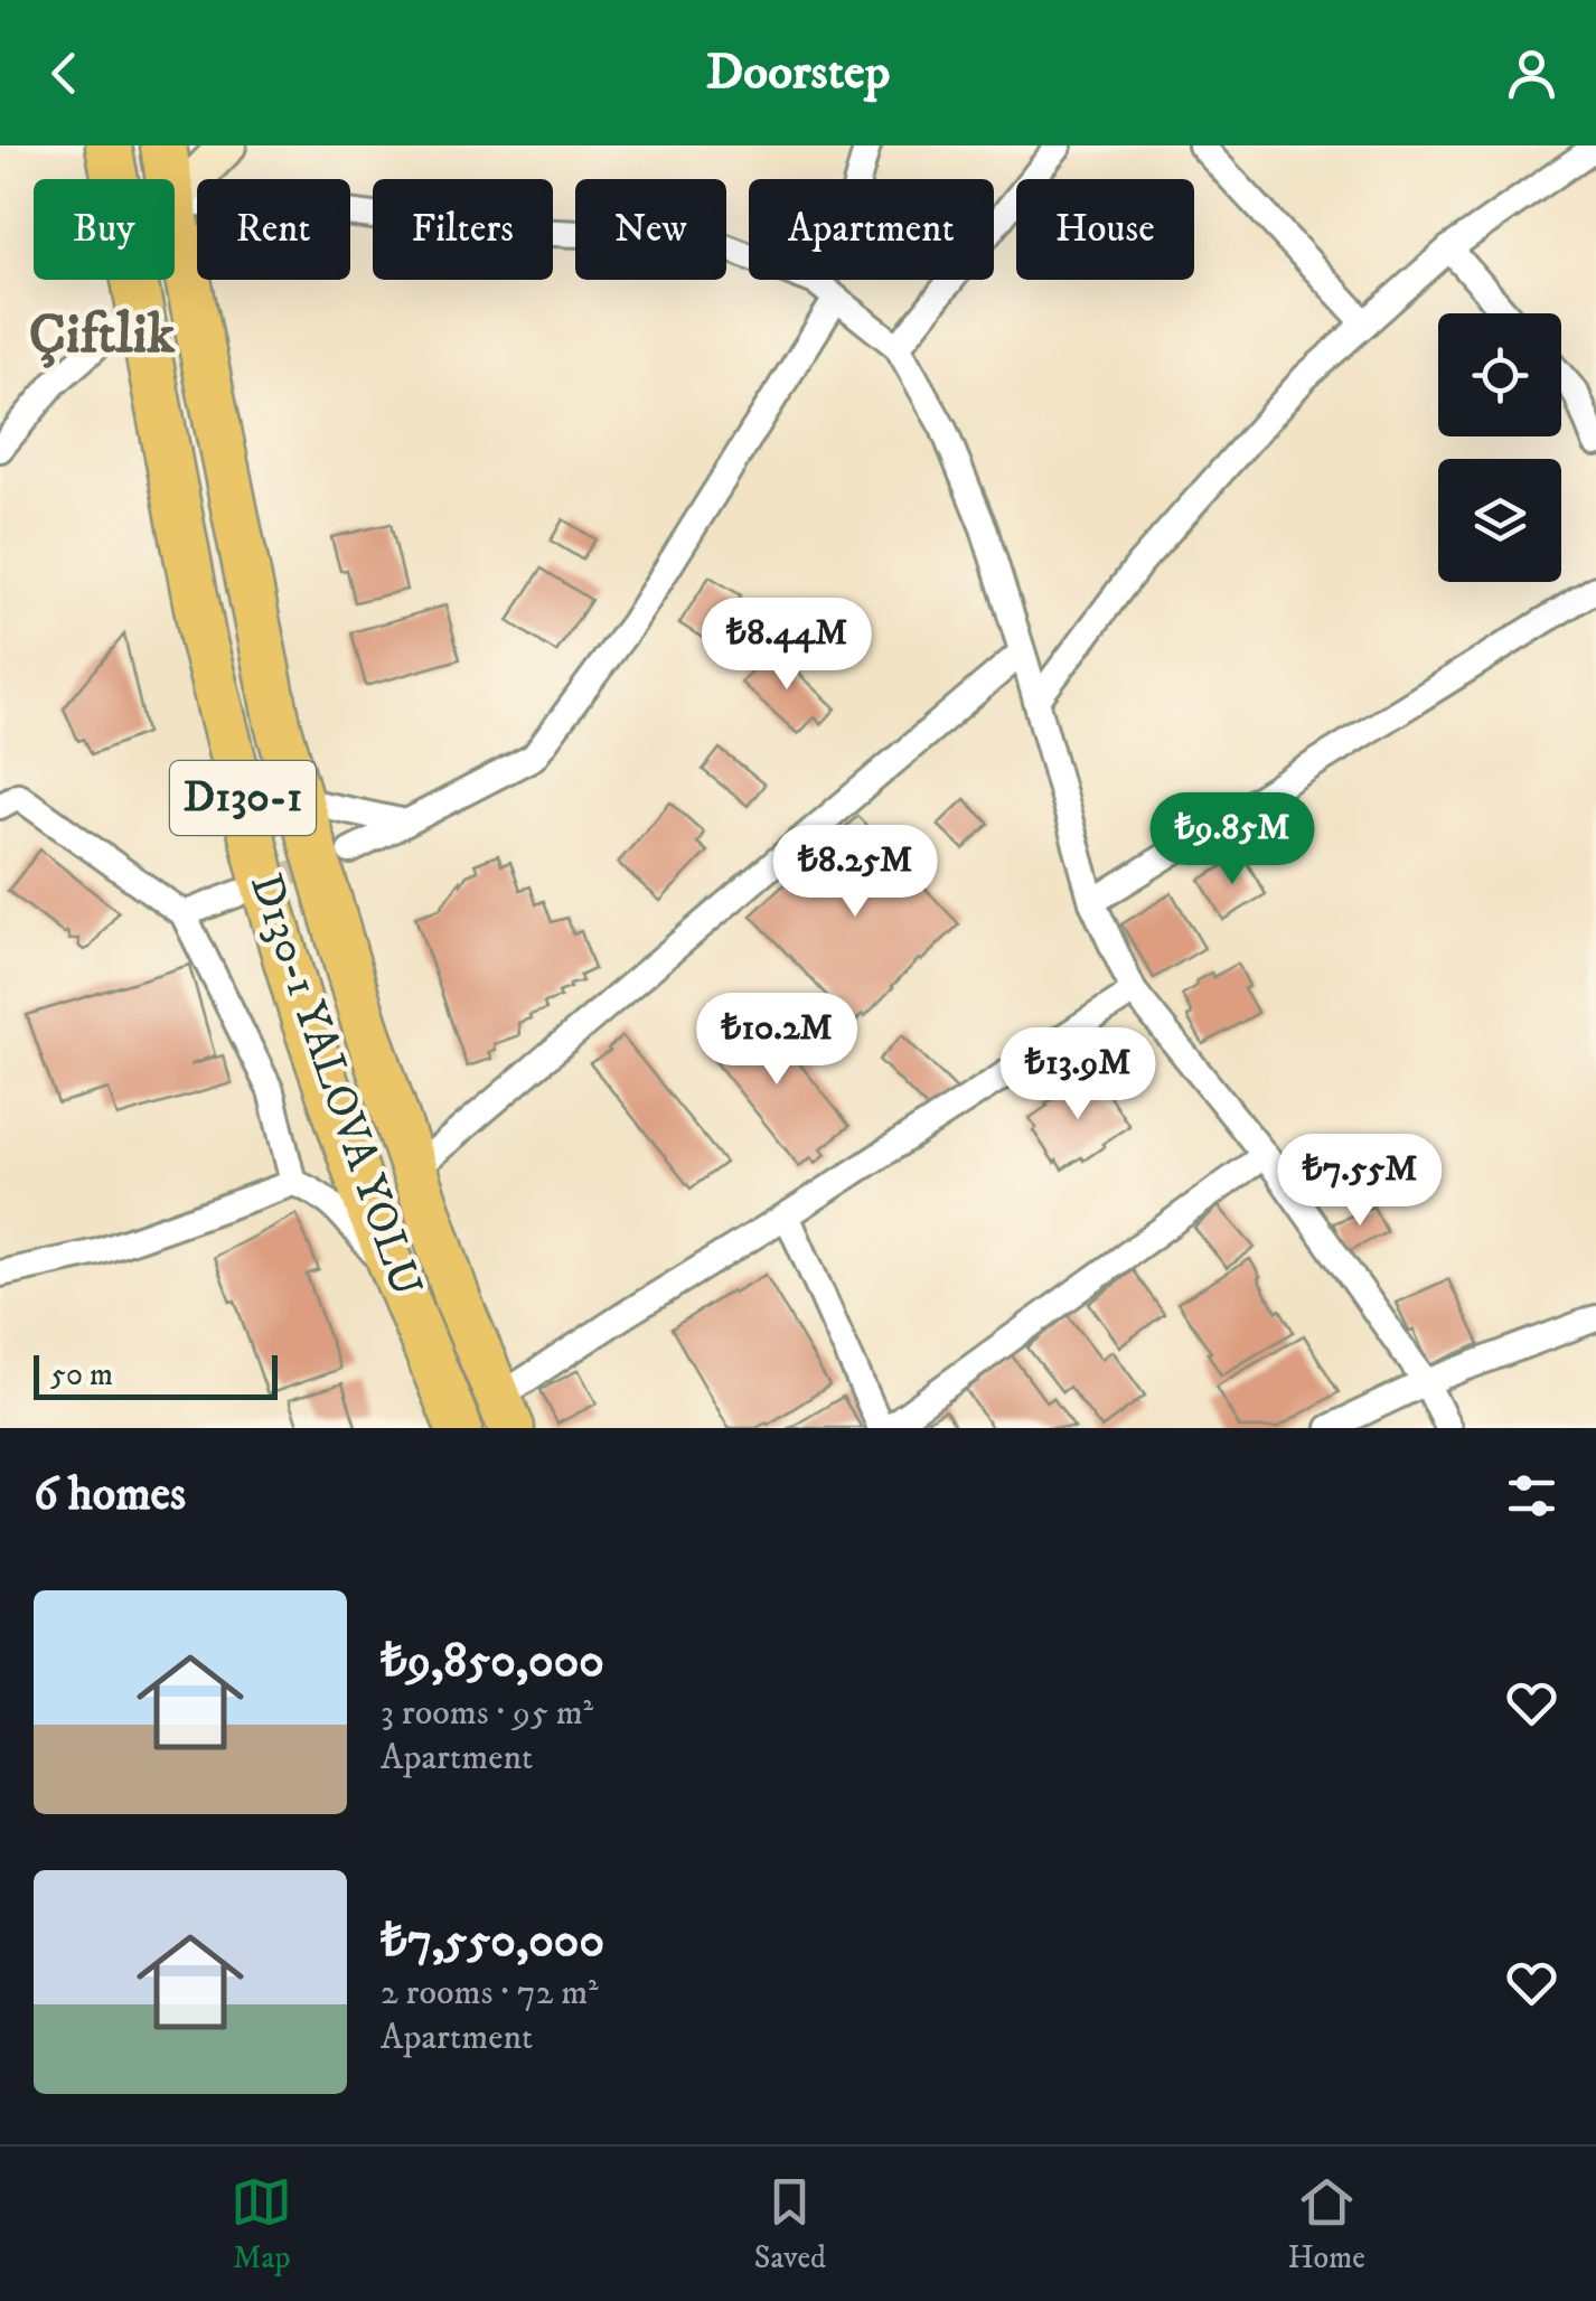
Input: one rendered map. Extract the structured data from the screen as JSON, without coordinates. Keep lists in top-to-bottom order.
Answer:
{
  "streets": {
    "highway": ["D130-1", "D130-1 YALOVA YOLU"]
  },
  "districts": ["Çiftlik"],
  "scale_bar": "50 m",
  "page": {
    "header": "Doorstep",
    "chip": [
      "Buy",
      "Rent",
      "Filters",
      "New",
      "Apartment",
      "House"
    ],
    "price": [
      "₺8.44M",
      "₺9.85M",
      "₺8.25M",
      "₺10.2M",
      "₺13.9M",
      "₺7.55M"
    ],
    "scale": "50 m",
    "heading": "6 homes",
    "list": [
      {
        "name": "₺9,850,000",
        "note": "3 rooms · 95 m² · Apartment"
      },
      {
        "name": "₺7,550,000",
        "note": "2 rooms · 72 m² · Apartment"
      }
    ],
    "tabs": ["Map", "Saved", "Home"]
  }
}
